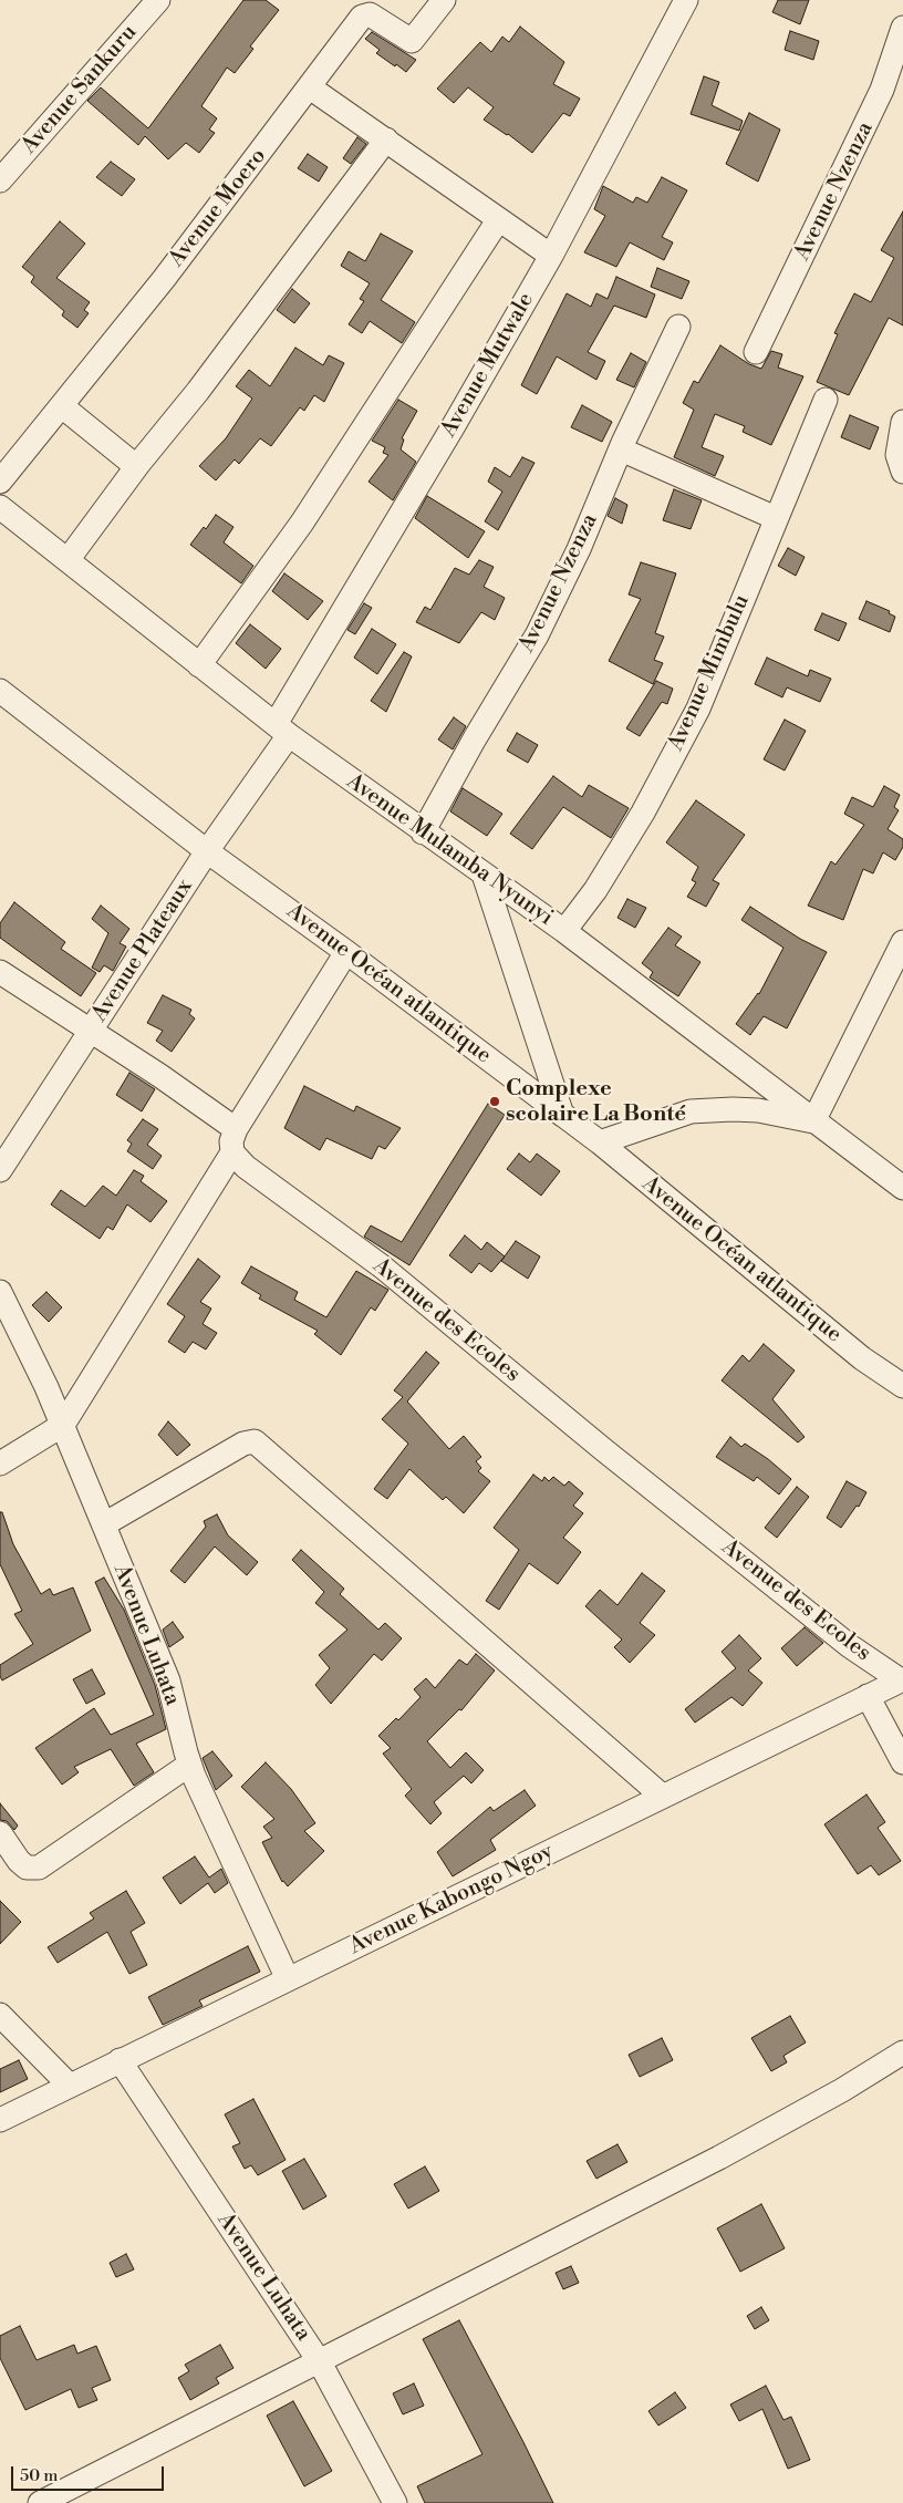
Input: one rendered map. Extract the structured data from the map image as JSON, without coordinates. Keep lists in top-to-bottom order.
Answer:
{
  "streets": {
    "street": [
      "Avenue Sankuru",
      "Avenue Nzenza",
      "Avenue Moero",
      "Avenue Mutwale",
      "Avenue Mimbulu",
      "Avenue Mulamba Nyunyi",
      "Avenue Plateaux",
      "Avenue Océan atlantique",
      "Avenue des Ecoles",
      "Avenue Luhata",
      "Avenue Kabongo Ngoy"
    ]
  },
  "crossings": [
    ["Avenue Nzenza", "Avenue Mulamba Nyunyi"],
    ["Avenue Mutwale", "Avenue Mulamba Nyunyi"],
    ["Avenue Mutwale", "Avenue Plateaux"],
    ["Avenue Mimbulu", "Avenue Mulamba Nyunyi"],
    ["Avenue Mulamba Nyunyi", "Avenue Plateaux"],
    ["Avenue Plateaux", "Avenue Océan atlantique"],
    ["Avenue des Ecoles", "Avenue Kabongo Ngoy"],
    ["Avenue Luhata", "Avenue Kabongo Ngoy"]
  ],
  "places": ["Complexe scolaire La Bonté"],
  "scale_bar": "50 m"
}
